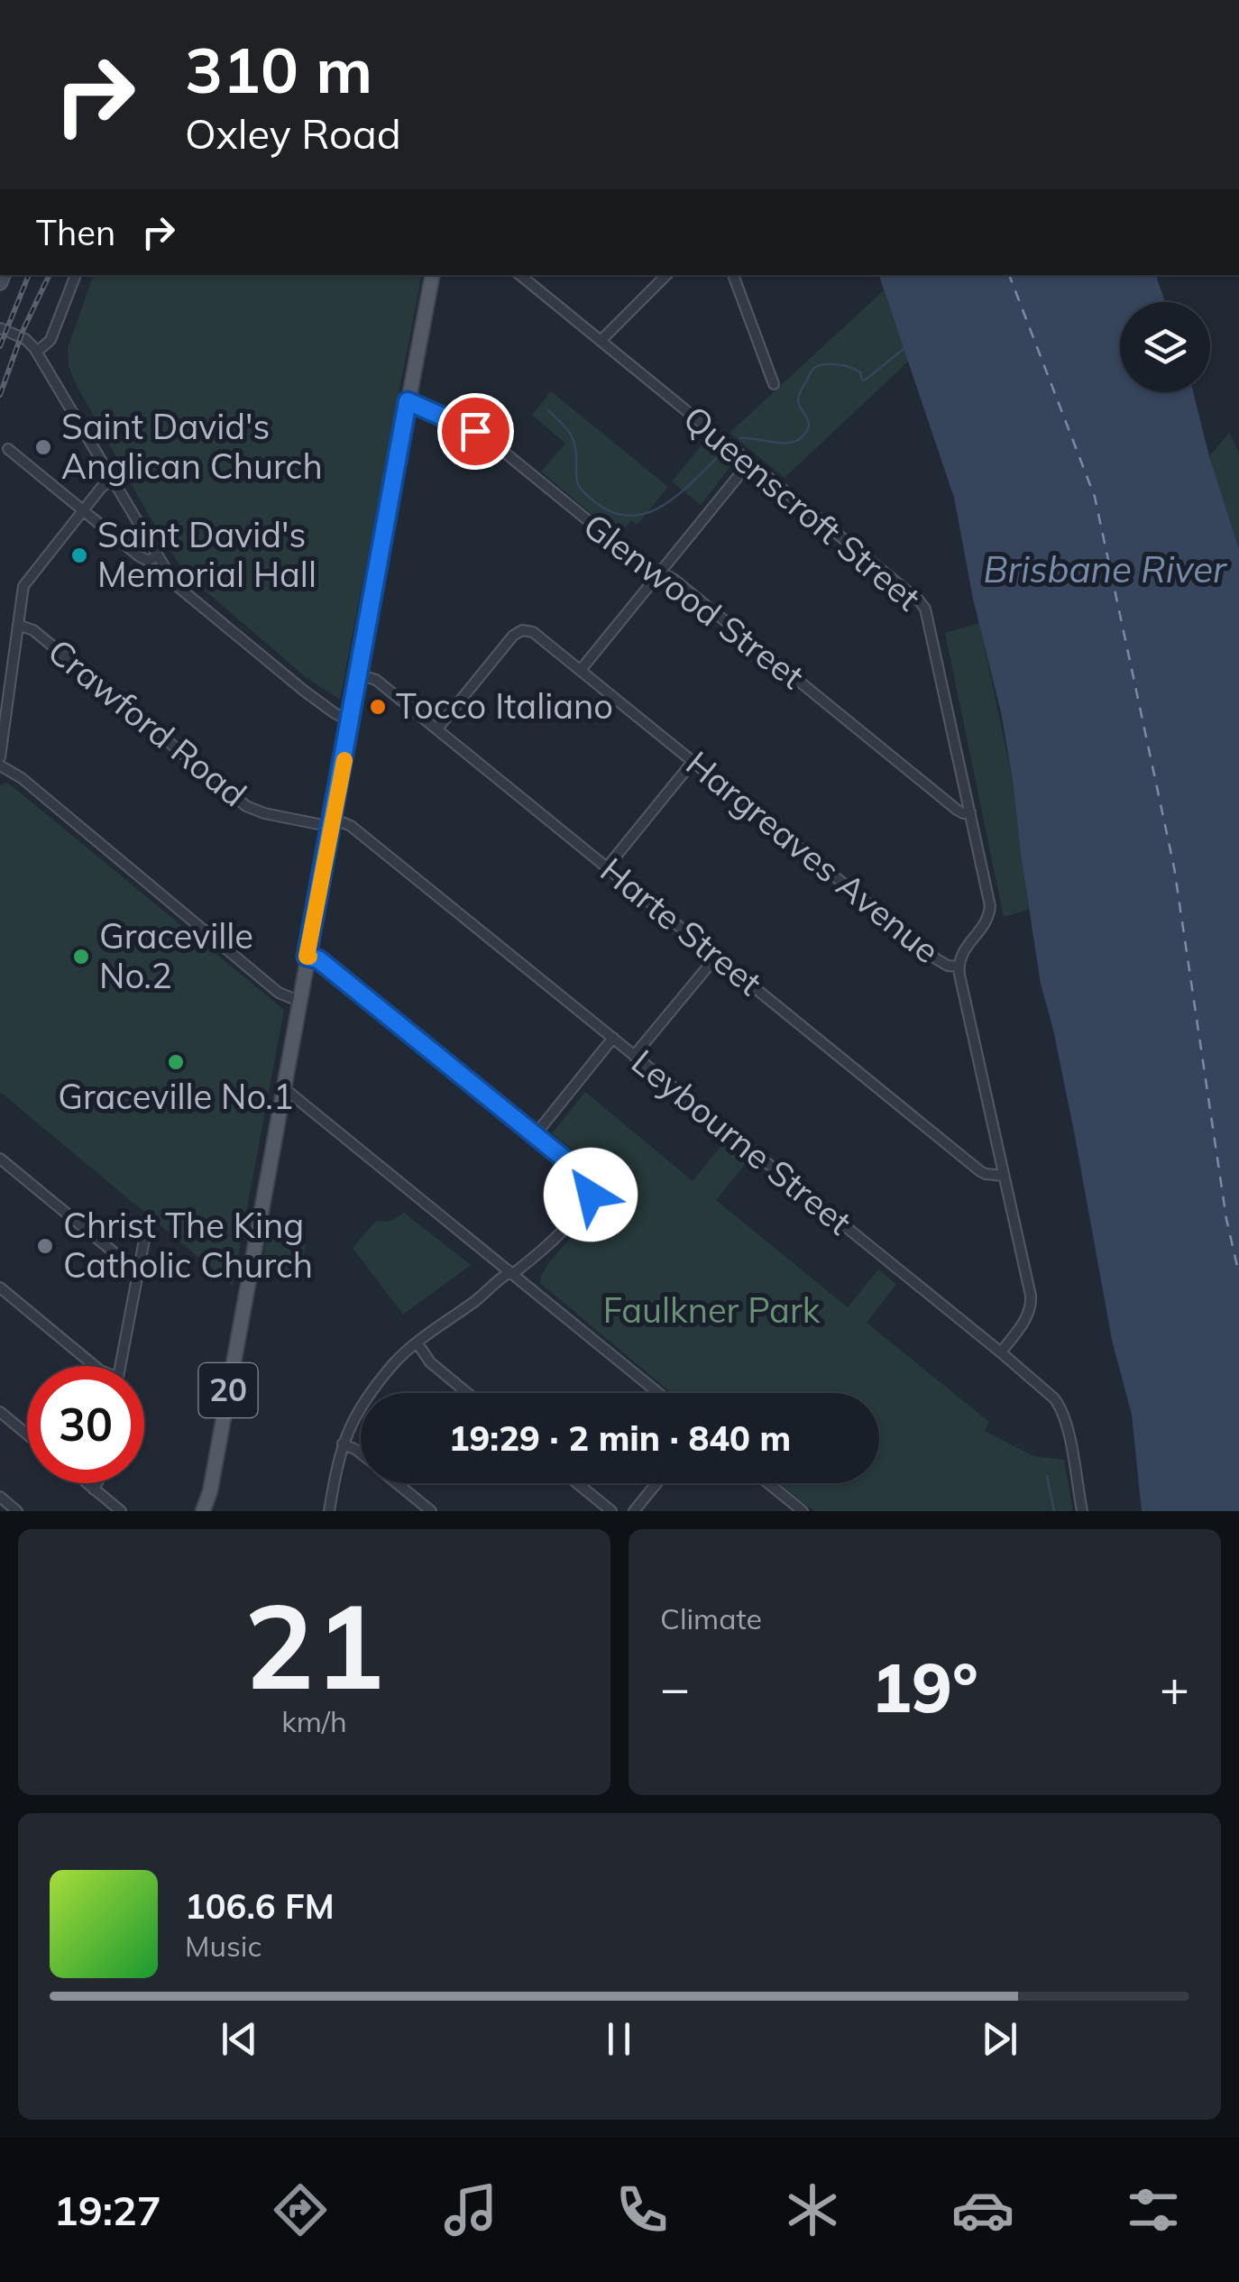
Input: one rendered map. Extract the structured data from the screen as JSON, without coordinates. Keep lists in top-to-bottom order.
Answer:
{
  "streets": {
    "main road": ["20"],
    "street": [
      "Queenscroft Street",
      "Glenwood Street",
      "Crawford Road",
      "Hargreaves Avenue",
      "Harte Street",
      "Leybourne Street"
    ]
  },
  "crossings": [
    ["Queenscroft Street", "Glenwood Street"],
    ["Queenscroft Street", "Hargreaves Avenue"],
    ["Glenwood Street", "20"],
    ["Crawford Road", "Leybourne Street"],
    ["Crawford Road", "20"],
    ["Hargreaves Avenue", "Harte Street"],
    ["Hargreaves Avenue", "Leybourne Street"],
    ["Harte Street", "20"],
    ["Leybourne Street", "20"]
  ],
  "water": ["Brisbane River"],
  "parks": ["Faulkner Park"],
  "places": [
    "Saint David's Anglican Church",
    "Saint David's Memorial Hall",
    "Tocco Italiano",
    "Graceville No.2",
    "Graceville No.1",
    "Christ The King Catholic Church"
  ],
  "page": {
    "turn": ["310 m", "Oxley Road"],
    "then": "Then",
    "limit": "30",
    "trip": "19:29 · 2 min · 840 m",
    "tile": [
      ["21", "km/h"],
      "Climate"
    ],
    "heat": ["−", "19°", "+"],
    "song": ["106.6 FM", "Music"],
    "tabs": "19:27"
  }
}
